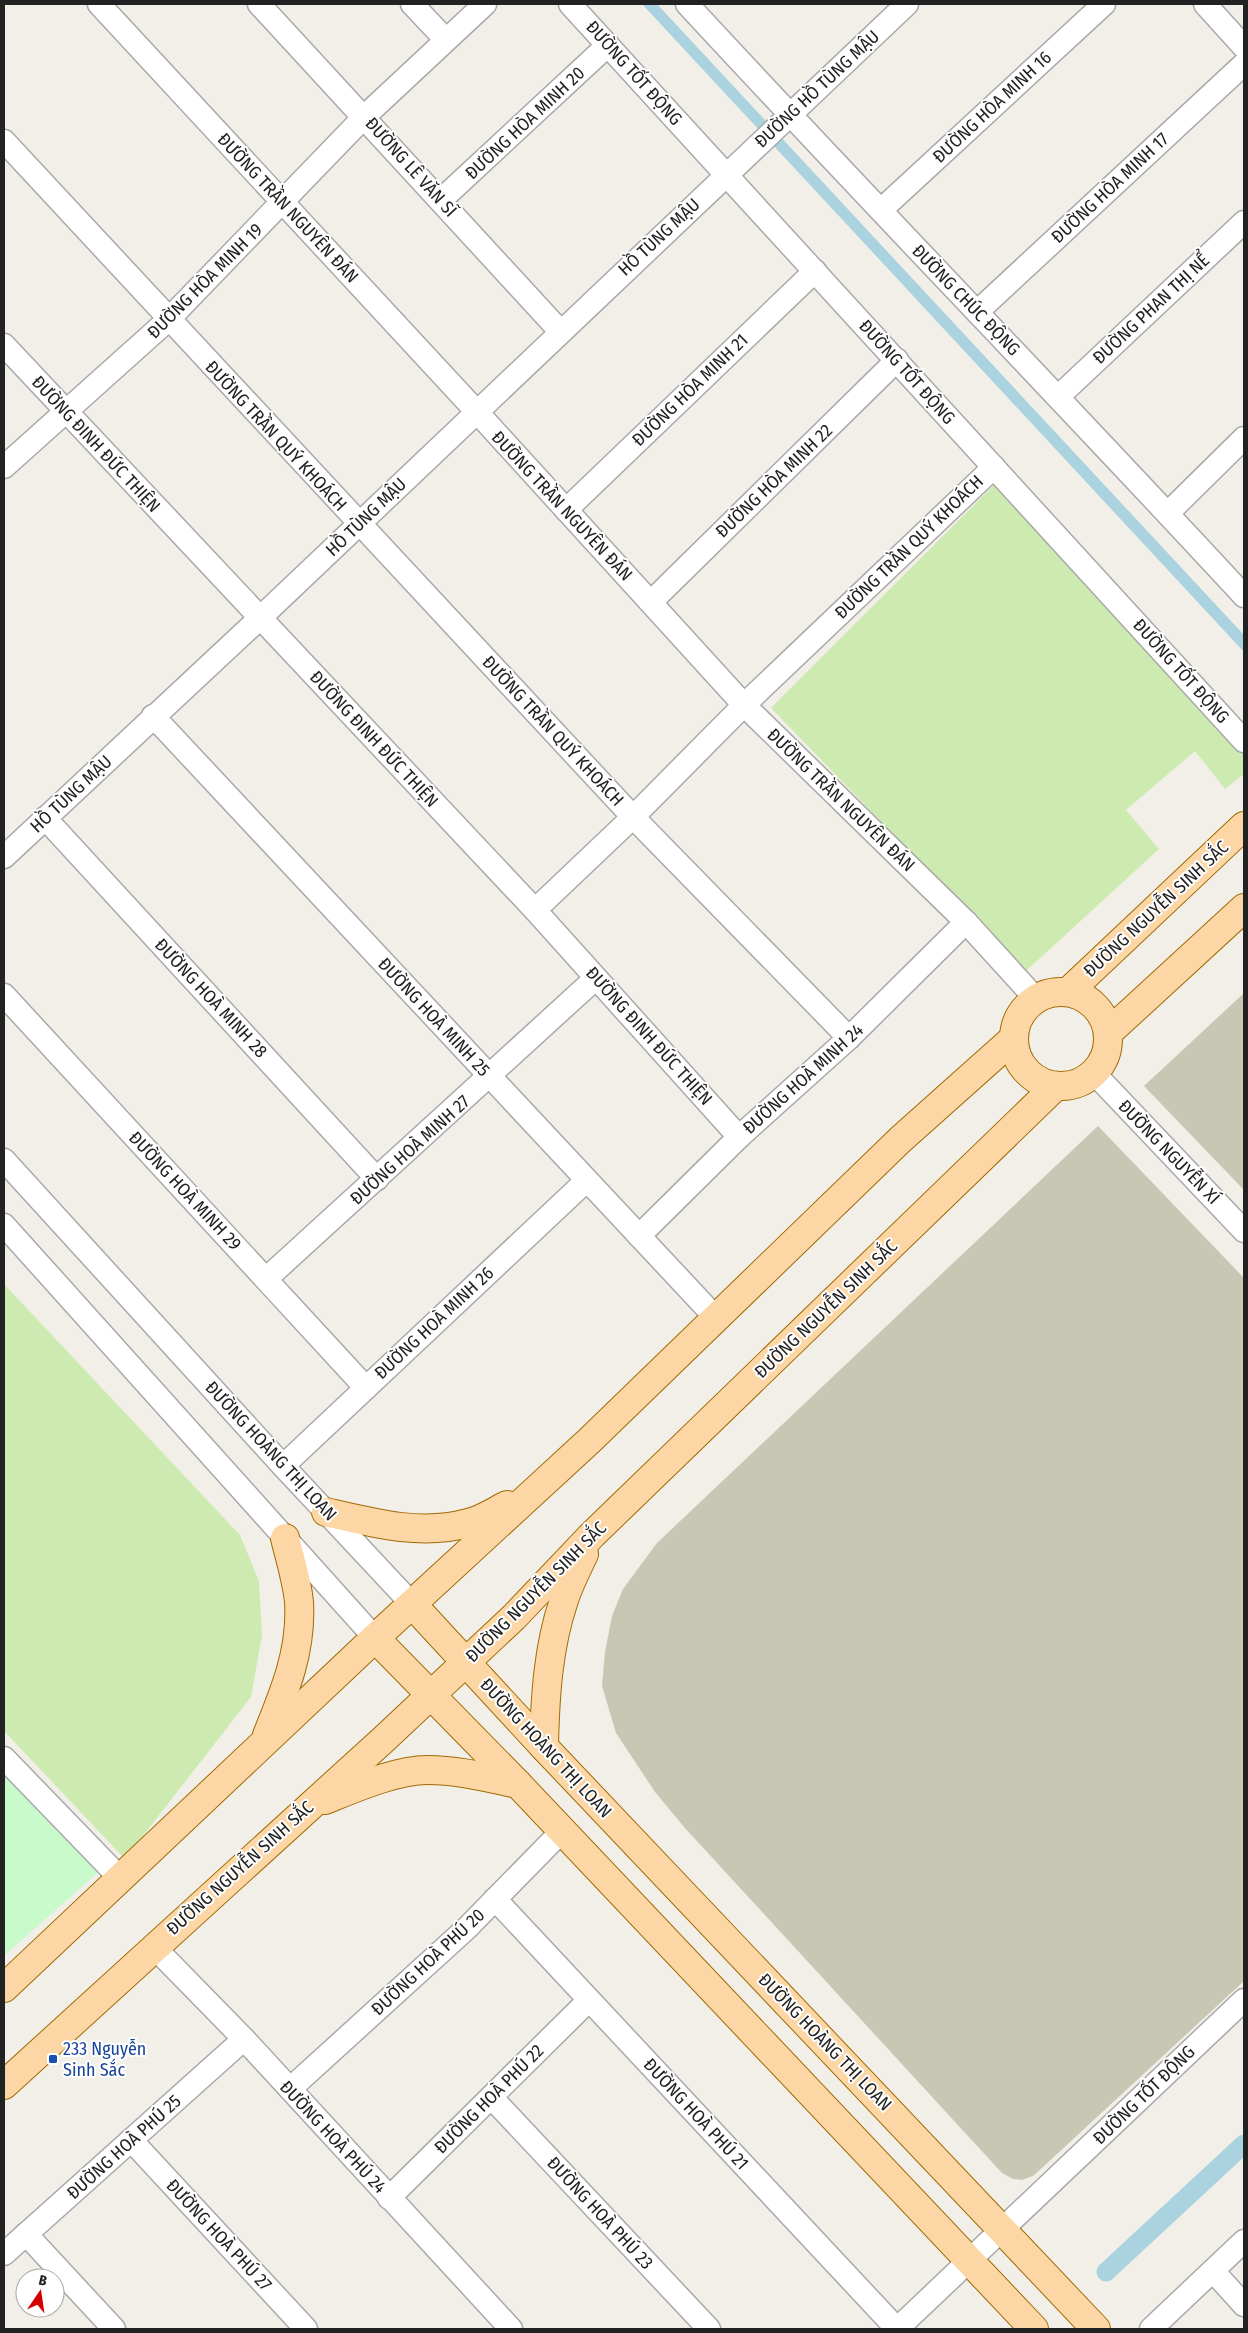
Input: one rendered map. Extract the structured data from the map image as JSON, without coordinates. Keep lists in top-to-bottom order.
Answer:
{
  "streets": {
    "main road": ["ĐƯỜNG NGUYỄN SINH SẮC", "ĐƯỜNG HOÀNG THỊ LOAN"],
    "street": [
      "ĐƯỜNG TỐT ĐỘNG",
      "ĐƯỜNG HỒ TÙNG MẬU",
      "ĐƯỜNG HÒA MINH 16",
      "ĐƯỜNG HÒA MINH 20",
      "ĐƯỜNG LÊ VĂN SĨ",
      "ĐƯỜNG HÒA MINH 17",
      "ĐƯỜNG TRẦN NGUYÊN ĐÁN",
      "HỒ TÙNG MẬU",
      "ĐƯỜNG HÒA MINH 19",
      "ĐƯỜNG CHÚC ĐỘNG",
      "ĐƯỜNG PHAN THỊ NỂ",
      "ĐƯỜNG HÒA MINH 21",
      "ĐƯỜNG TRẦN QUÝ KHOÁCH",
      "ĐƯỜNG ĐINH ĐỨC THIỆN",
      "ĐƯỜNG HÒA MINH 22",
      "ĐƯỜNG HOÀ MINH 28",
      "ĐƯỜNG HOÀ MINH 25",
      "ĐƯỜNG HOÀ MINH 24",
      "ĐƯỜNG HOÀ MINH 27",
      "ĐƯỜNG NGUYỄN XÍ",
      "ĐƯỜNG HOÀ MINH 29",
      "ĐƯỜNG HOÀ MINH 26",
      "ĐƯỜNG HOÀ PHÚ 20",
      "ĐƯỜNG HOÀ PHÚ 22",
      "ĐƯỜNG HOÀ PHÚ 21",
      "ĐƯỜNG HOÀ PHÚ 24",
      "ĐƯỜNG HOÀ PHÚ 25",
      "ĐƯỜNG HOÀ PHÚ 23",
      "ĐƯỜNG HOÀ PHÚ 27"
    ]
  },
  "crossings": [
    ["ĐƯỜNG TỐT ĐỘNG", "ĐƯỜNG HỒ TÙNG MẬU"],
    ["ĐƯỜNG TỐT ĐỘNG", "ĐƯỜNG HÒA MINH 20"],
    ["ĐƯỜNG TỐT ĐỘNG", "HỒ TÙNG MẬU"],
    ["ĐƯỜNG TỐT ĐỘNG", "ĐƯỜNG HÒA MINH 21"],
    ["ĐƯỜNG TỐT ĐỘNG", "ĐƯỜNG TRẦN QUÝ KHOÁCH"],
    ["ĐƯỜNG TỐT ĐỘNG", "ĐƯỜNG HÒA MINH 22"],
    ["ĐƯỜNG TỐT ĐỘNG", "ĐƯỜNG HOÀNG THỊ LOAN"],
    ["ĐƯỜNG TỐT ĐỘNG", "ĐƯỜNG HOÀ PHÚ 21"],
    ["ĐƯỜNG HỒ TÙNG MẬU", "HỒ TÙNG MẬU"],
    ["ĐƯỜNG HỒ TÙNG MẬU", "ĐƯỜNG CHÚC ĐỘNG"],
    ["ĐƯỜNG HÒA MINH 16", "ĐƯỜNG CHÚC ĐỘNG"],
    ["ĐƯỜNG HÒA MINH 20", "ĐƯỜNG LÊ VĂN SĨ"],
    ["ĐƯỜNG LÊ VĂN SĨ", "HỒ TÙNG MẬU"],
    ["ĐƯỜNG LÊ VĂN SĨ", "ĐƯỜNG HÒA MINH 19"],
    ["ĐƯỜNG HÒA MINH 17", "ĐƯỜNG CHÚC ĐỘNG"],
    ["ĐƯỜNG TRẦN NGUYÊN ĐÁN", "HỒ TÙNG MẬU"],
    ["ĐƯỜNG TRẦN NGUYÊN ĐÁN", "ĐƯỜNG HÒA MINH 19"],
    ["ĐƯỜNG TRẦN NGUYÊN ĐÁN", "ĐƯỜNG HÒA MINH 21"],
    ["ĐƯỜNG TRẦN NGUYÊN ĐÁN", "ĐƯỜNG TRẦN QUÝ KHOÁCH"],
    ["ĐƯỜNG TRẦN NGUYÊN ĐÁN", "ĐƯỜNG HÒA MINH 22"],
    ["ĐƯỜNG TRẦN NGUYÊN ĐÁN", "ĐƯỜNG NGUYỄN SINH SẮC"],
    ["ĐƯỜNG TRẦN NGUYÊN ĐÁN", "ĐƯỜNG HOÀ MINH 24"],
    ["ĐƯỜNG TRẦN NGUYÊN ĐÁN", "ĐƯỜNG NGUYỄN XÍ"],
    ["HỒ TÙNG MẬU", "ĐƯỜNG TRẦN QUÝ KHOÁCH"],
    ["HỒ TÙNG MẬU", "ĐƯỜNG ĐINH ĐỨC THIỆN"],
    ["HỒ TÙNG MẬU", "ĐƯỜNG HOÀ MINH 28"],
    ["HỒ TÙNG MẬU", "ĐƯỜNG HOÀ MINH 25"],
    ["ĐƯỜNG HÒA MINH 19", "ĐƯỜNG TRẦN QUÝ KHOÁCH"],
    ["ĐƯỜNG HÒA MINH 19", "ĐƯỜNG ĐINH ĐỨC THIỆN"],
    ["ĐƯỜNG CHÚC ĐỘNG", "ĐƯỜNG PHAN THỊ NỂ"],
    ["ĐƯỜNG TRẦN QUÝ KHOÁCH", "ĐƯỜNG ĐINH ĐỨC THIỆN"],
    ["ĐƯỜNG TRẦN QUÝ KHOÁCH", "ĐƯỜNG HOÀ MINH 24"],
    ["ĐƯỜNG ĐINH ĐỨC THIỆN", "ĐƯỜNG HOÀ MINH 24"],
    ["ĐƯỜNG ĐINH ĐỨC THIỆN", "ĐƯỜNG HOÀ MINH 27"],
    ["ĐƯỜNG NGUYỄN SINH SẮC", "ĐƯỜNG NGUYỄN XÍ"],
    ["ĐƯỜNG NGUYỄN SINH SẮC", "ĐƯỜNG HOÀNG THỊ LOAN"],
    ["ĐƯỜNG NGUYỄN SINH SẮC", "ĐƯỜNG HOÀ PHÚ 24"],
    ["ĐƯỜNG HOÀ MINH 28", "ĐƯỜNG HOÀ MINH 27"],
    ["ĐƯỜNG HOÀ MINH 25", "ĐƯỜNG HOÀ MINH 24"],
    ["ĐƯỜNG HOÀ MINH 25", "ĐƯỜNG HOÀ MINH 27"],
    ["ĐƯỜNG HOÀ MINH 25", "ĐƯỜNG HOÀ MINH 26"],
    ["ĐƯỜNG HOÀ MINH 27", "ĐƯỜNG HOÀ MINH 29"],
    ["ĐƯỜNG HOÀ MINH 29", "ĐƯỜNG HOÀ MINH 26"],
    ["ĐƯỜNG HOÀ MINH 26", "ĐƯỜNG HOÀNG THỊ LOAN"],
    ["ĐƯỜNG HOÀ PHÚ 20", "ĐƯỜNG HOÀ PHÚ 21"],
    ["ĐƯỜNG HOÀ PHÚ 20", "ĐƯỜNG HOÀ PHÚ 24"],
    ["ĐƯỜNG HOÀ PHÚ 22", "ĐƯỜNG HOÀ PHÚ 21"],
    ["ĐƯỜNG HOÀ PHÚ 22", "ĐƯỜNG HOÀ PHÚ 24"],
    ["ĐƯỜNG HOÀ PHÚ 22", "ĐƯỜNG HOÀ PHÚ 23"],
    ["ĐƯỜNG HOÀ PHÚ 24", "ĐƯỜNG HOÀ PHÚ 25"],
    ["ĐƯỜNG HOÀ PHÚ 25", "ĐƯỜNG HOÀ PHÚ 27"]
  ],
  "places": {
    "transit": ["233 Nguyễn Sinh Sắc"]
  },
  "north": "top"
}
